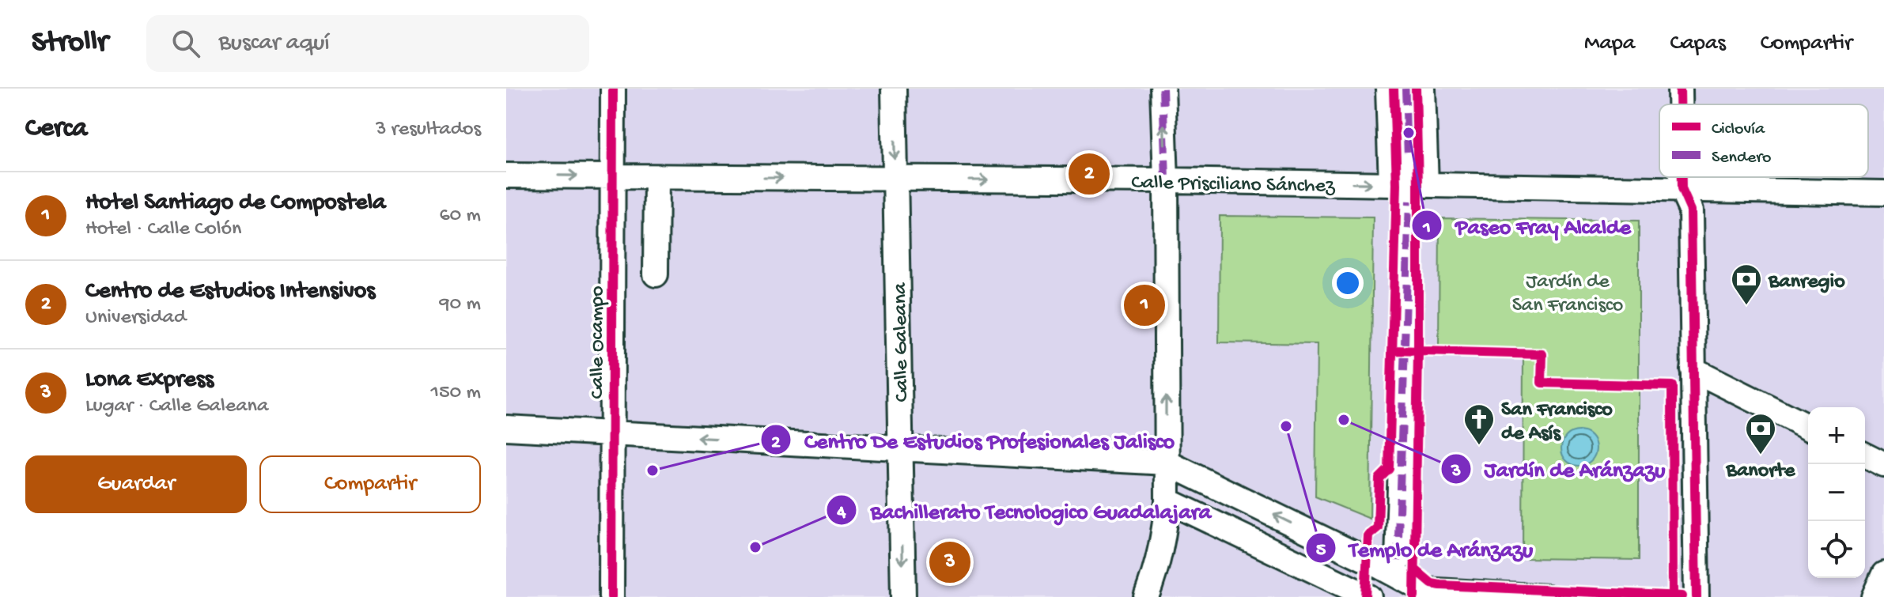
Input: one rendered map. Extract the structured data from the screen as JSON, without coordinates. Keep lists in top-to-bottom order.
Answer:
{
  "streets": {
    "street": ["Calle Prisciliano Sánchez", "Calle Ocampo", "Calle Galeana"]
  },
  "crossings": [
    ["Calle Prisciliano Sánchez", "Calle Ocampo"],
    ["Calle Prisciliano Sánchez", "Calle Galeana"]
  ],
  "one_way": ["Calle Prisciliano Sánchez", "Calle Galeana"],
  "parks": ["Jardín de San Francisco"],
  "places": {
    "other": [
      "Paseo Fray Alcalde",
      "Jardín de Aránzazu",
      "Templo de Aránzazu",
      "Centro De Estudios Profesionales Jalisco",
      "Bachillerato Tecnologico Guadalajara"
    ],
    "bank": ["Banregio", "Banorte"],
    "church": ["San Francisco de Asís"]
  },
  "legend": ["Ciclovía", "Sendero"],
  "page": {
    "header": "Strollr",
    "search": "Buscar aquí",
    "nav": ["Mapa", "Capas", "Compartir"],
    "heading": ["Cerca", "3 resultados"],
    "pins": ["2", "1", "3"],
    "list": [
      {
        "mark": "1",
        "name": "Hotel Santiago de Compostela",
        "note": "Hotel · Calle Colón",
        "value": "60 m"
      },
      {
        "mark": "2",
        "name": "Centro de Estudios Intensivos",
        "note": "Universidad",
        "value": "90 m"
      },
      {
        "mark": "3",
        "name": "Lona Express",
        "note": "Lugar · Calle Galeana",
        "value": "150 m"
      }
    ],
    "map_buttons": ["+", "−"],
    "buttons": ["Guardar", "Compartir"]
  }
}
